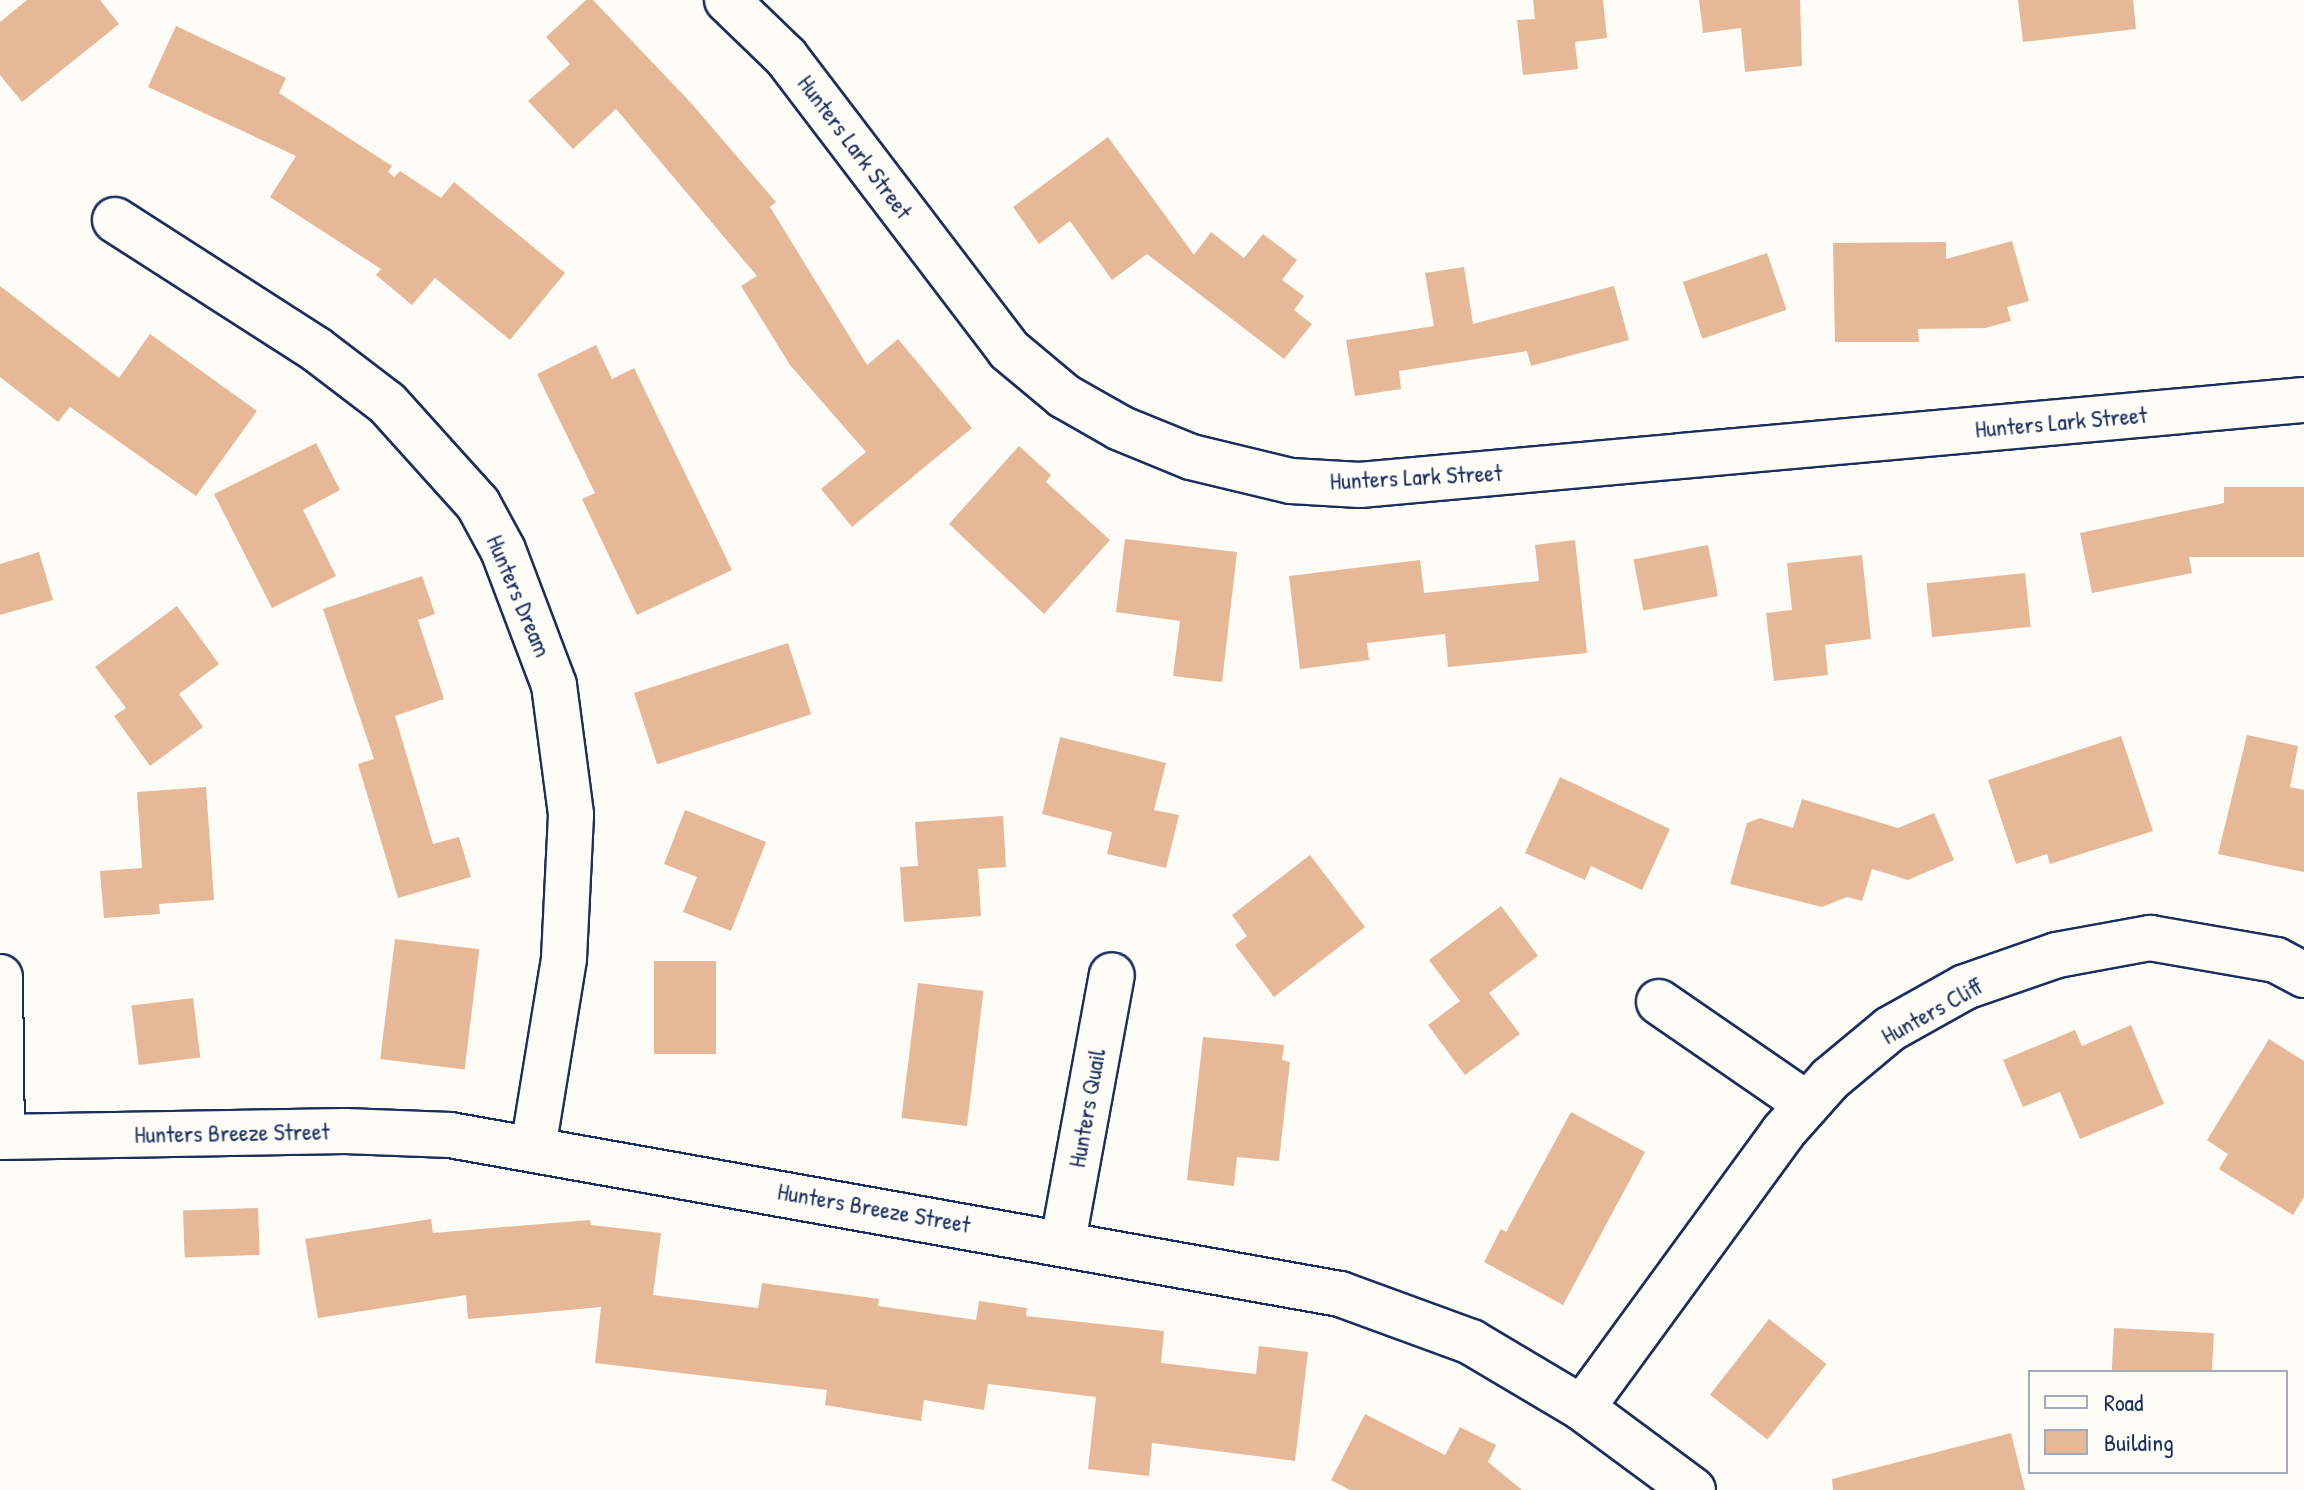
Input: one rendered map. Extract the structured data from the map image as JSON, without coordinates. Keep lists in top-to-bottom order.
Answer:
{
  "streets": {
    "street": [
      "Hunters Lark Street",
      "Hunters Dream",
      "Hunters Cliff",
      "Hunters Quail",
      "Hunters Breeze Street"
    ]
  },
  "crossings": [
    ["Hunters Dream", "Hunters Breeze Street"],
    ["Hunters Cliff", "Hunters Breeze Street"],
    ["Hunters Quail", "Hunters Breeze Street"]
  ],
  "legend": ["Road", "Building"]
}
